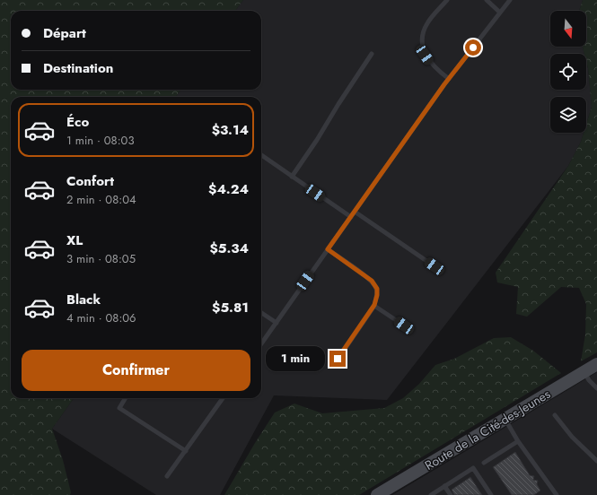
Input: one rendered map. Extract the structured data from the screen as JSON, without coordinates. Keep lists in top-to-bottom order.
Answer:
{
  "streets": {
    "main road": ["Route de la Cité-des-Jeunes"]
  },
  "north": "bottom",
  "page": {
    "banner": ["Départ", "Destination"],
    "list": [
      {
        "name": "Éco",
        "note": "1 min · 08:03",
        "value": "$3.14"
      },
      {
        "name": "Confort",
        "note": "2 min · 08:04",
        "value": "$4.24"
      },
      {
        "name": "XL",
        "note": "3 min · 08:05",
        "value": "$5.34"
      },
      {
        "name": "Black",
        "note": "4 min · 08:06",
        "value": "$5.81"
      }
    ],
    "buttons": "Confirmer",
    "bubble": "1 min"
  }
}
